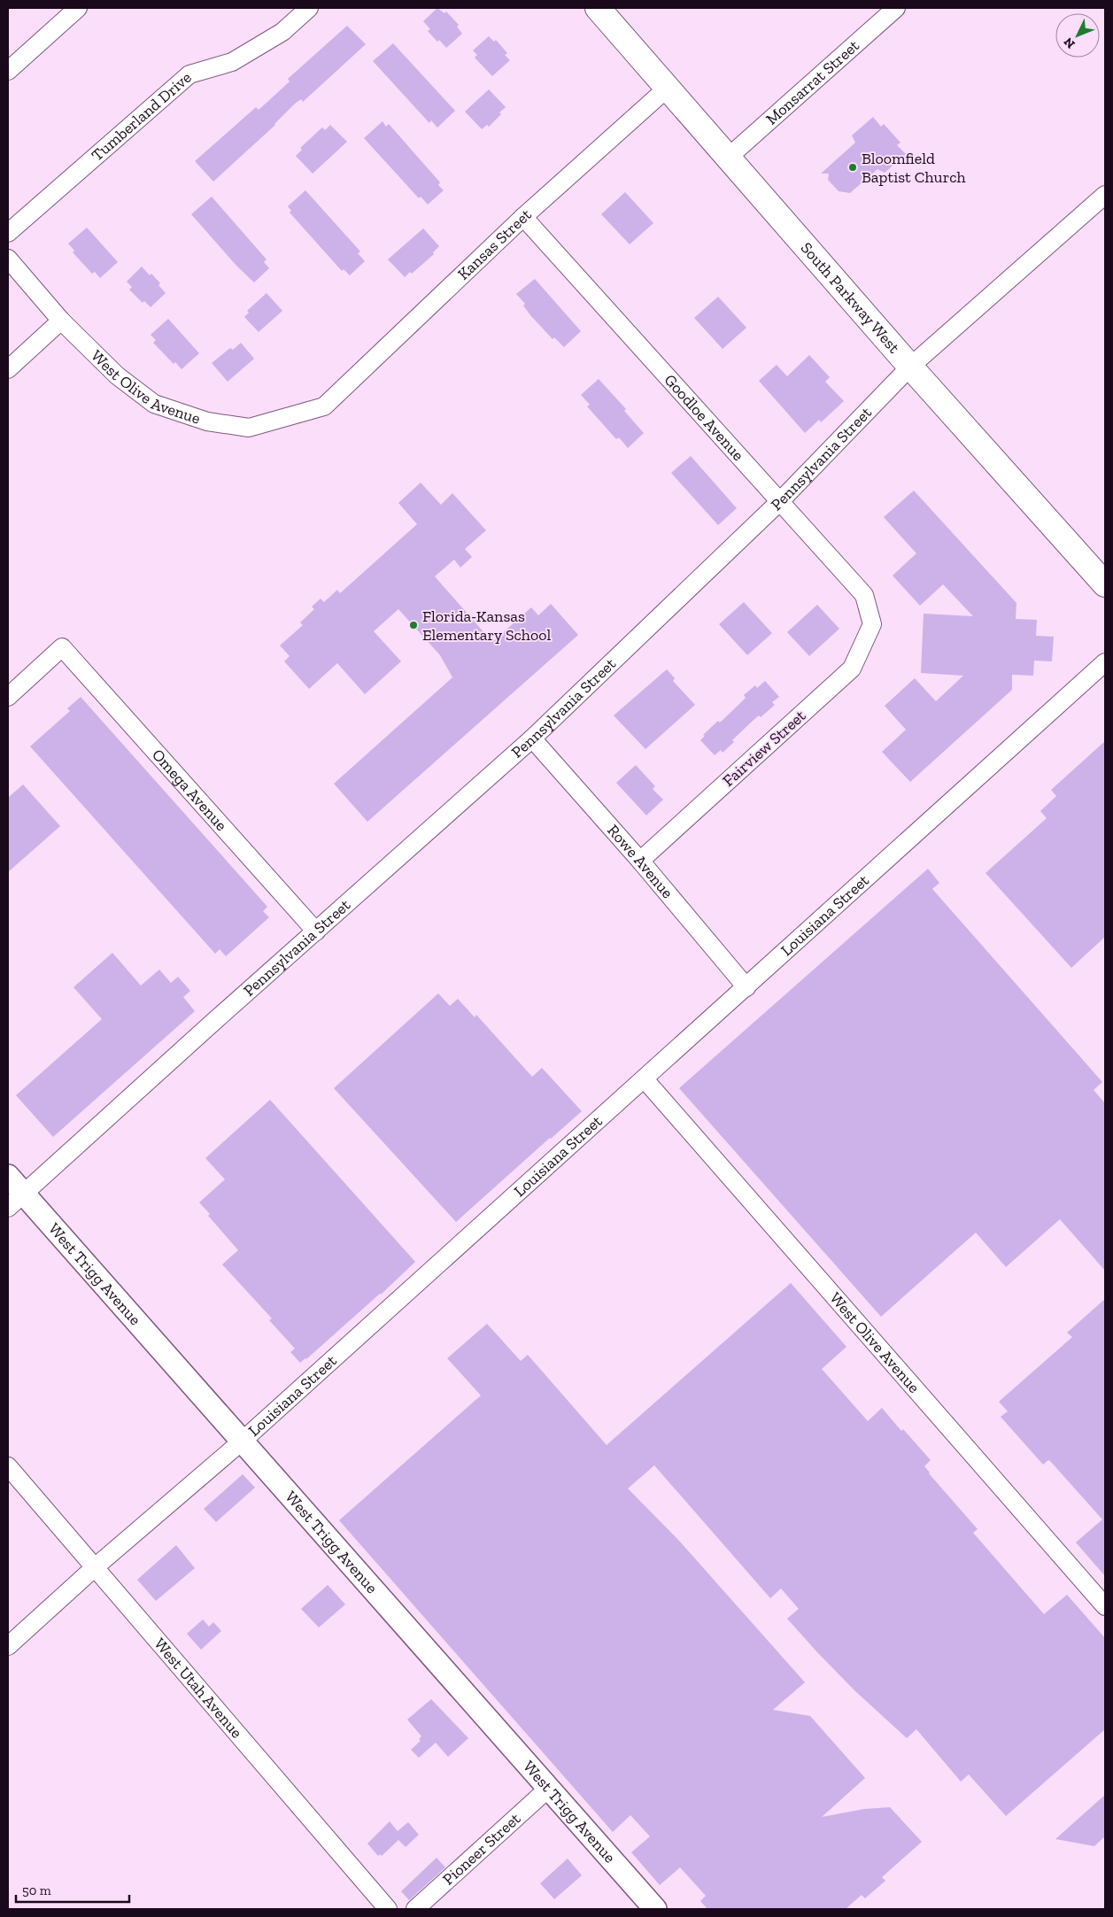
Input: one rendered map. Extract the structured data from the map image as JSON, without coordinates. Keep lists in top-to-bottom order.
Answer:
{
  "streets": {
    "main road": ["South Parkway West"],
    "street": [
      "Monsarrat Street",
      "Tumberland Drive",
      "Kansas Street",
      "West Olive Avenue",
      "Goodloe Avenue",
      "Pennsylvania Street",
      "Fairview Street",
      "Omega Avenue",
      "Rowe Avenue",
      "Louisiana Street",
      "West Trigg Avenue",
      "West Utah Avenue",
      "Pioneer Street"
    ]
  },
  "crossings": [
    ["Monsarrat Street", "South Parkway West"],
    ["Kansas Street", "South Parkway West"],
    ["Kansas Street", "West Olive Avenue"],
    ["Kansas Street", "Goodloe Avenue"],
    ["South Parkway West", "Pennsylvania Street"],
    ["West Olive Avenue", "Louisiana Street"],
    ["Goodloe Avenue", "Pennsylvania Street"],
    ["Goodloe Avenue", "Fairview Street"],
    ["Pennsylvania Street", "Omega Avenue"],
    ["Pennsylvania Street", "Rowe Avenue"],
    ["Pennsylvania Street", "West Trigg Avenue"],
    ["Fairview Street", "Rowe Avenue"],
    ["Rowe Avenue", "Louisiana Street"],
    ["Louisiana Street", "West Trigg Avenue"],
    ["Louisiana Street", "West Utah Avenue"],
    ["West Trigg Avenue", "Pioneer Street"]
  ],
  "places": ["Bloomfield Baptist Church", "Florida-Kansas Elementary School"],
  "scale_bar": "50 m",
  "north": "bottom left"
}
